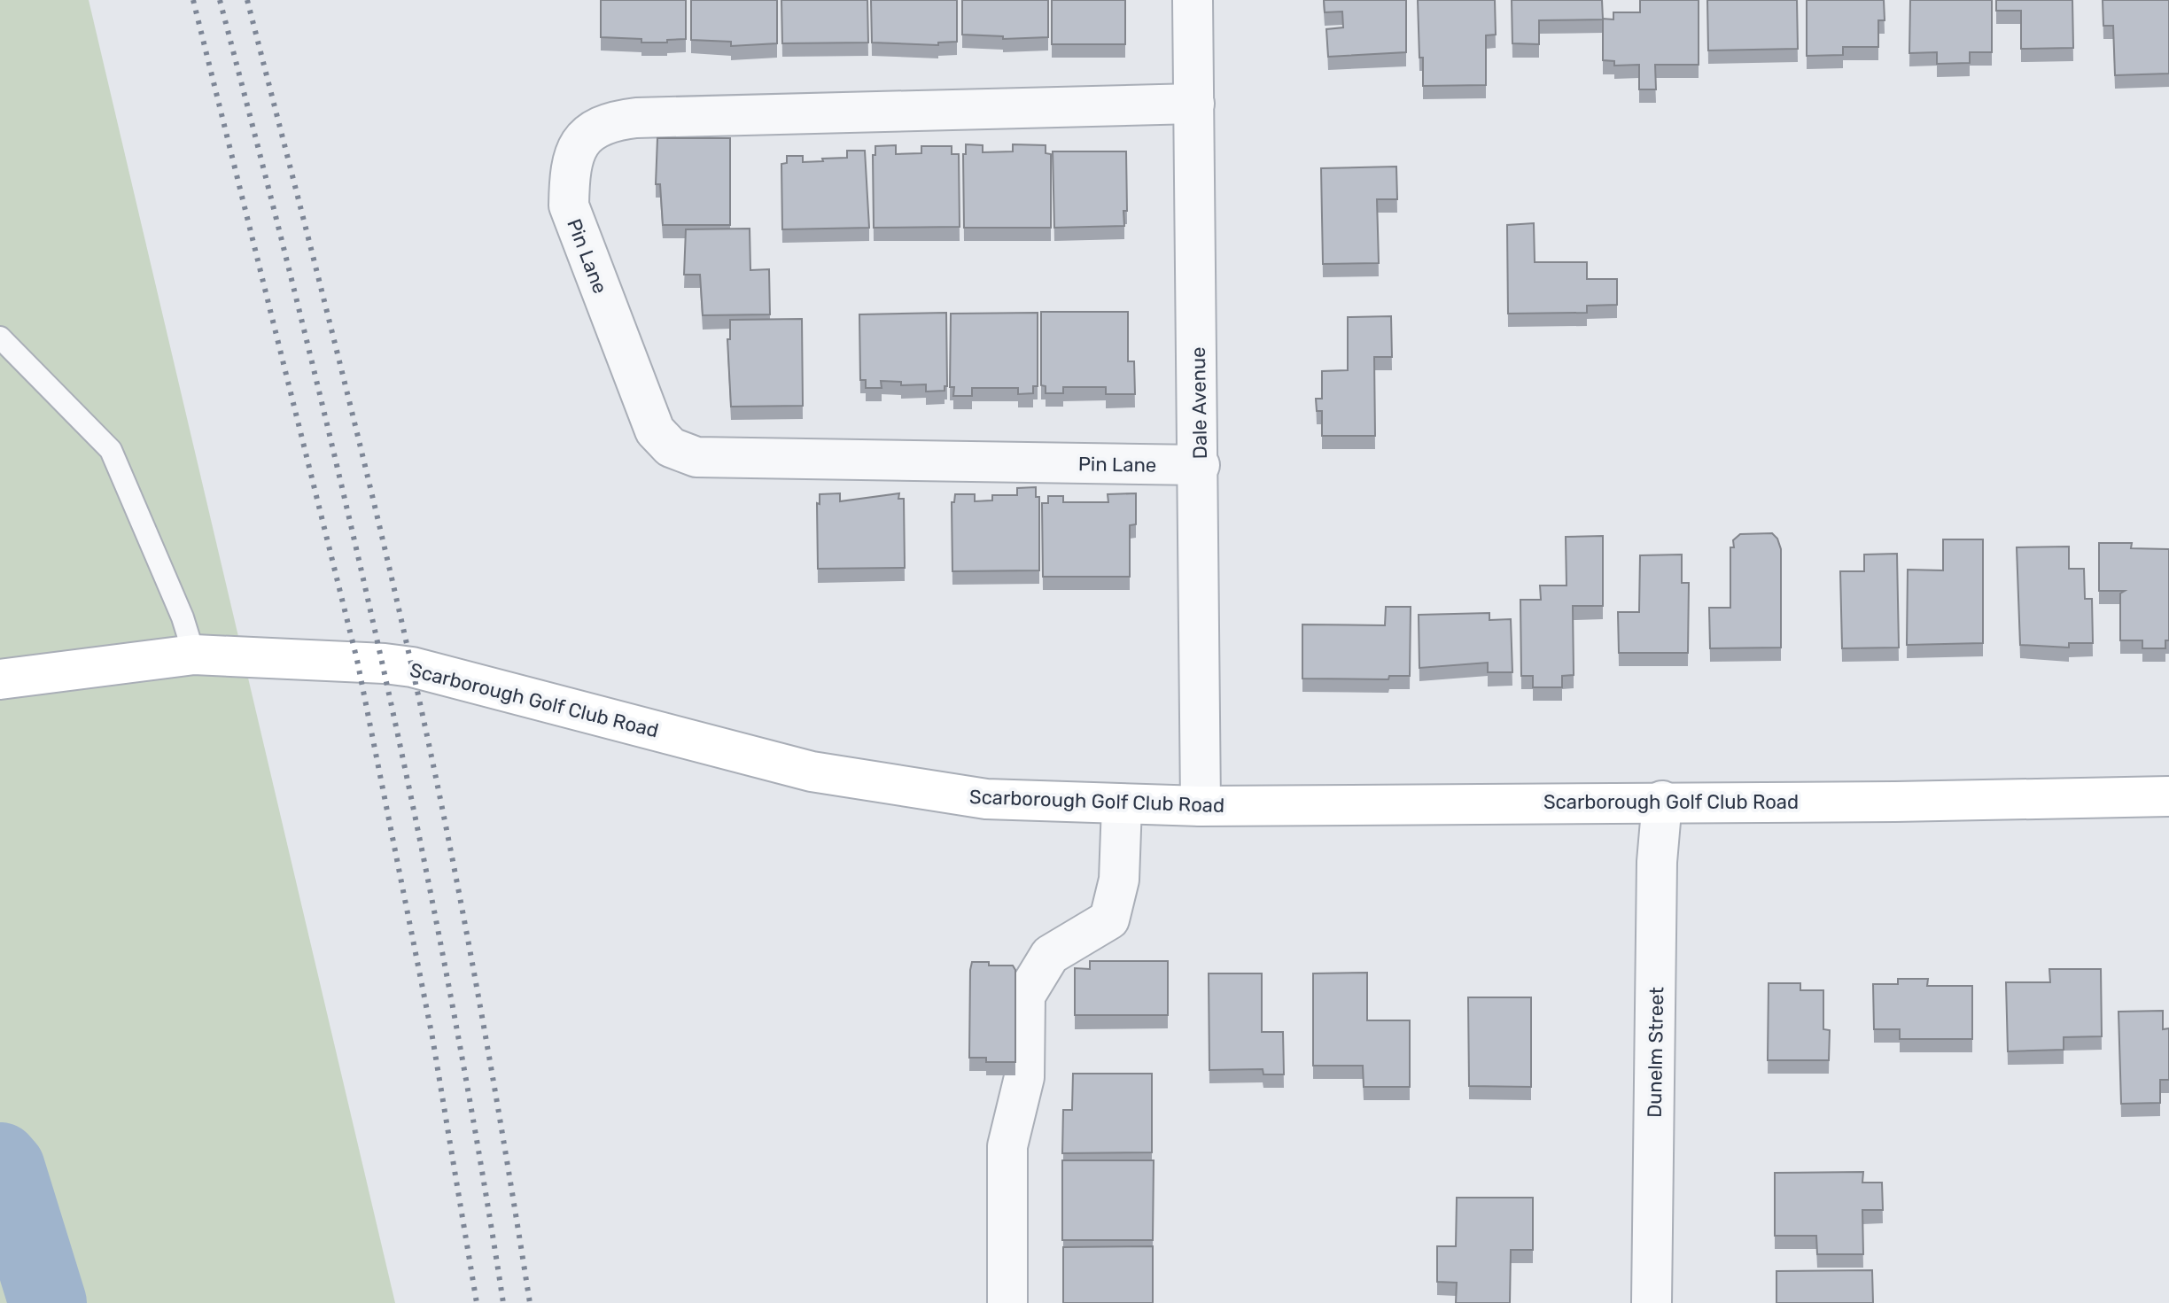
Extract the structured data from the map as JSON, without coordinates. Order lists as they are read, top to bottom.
{
  "streets": {
    "street": [
      "Pin Lane",
      "Dale Avenue",
      "Scarborough Golf Club Road",
      "Dunelm Street"
    ]
  },
  "crossings": [
    ["Pin Lane", "Dale Avenue"],
    ["Dale Avenue", "Scarborough Golf Club Road"],
    ["Scarborough Golf Club Road", "Dunelm Street"]
  ]
}
